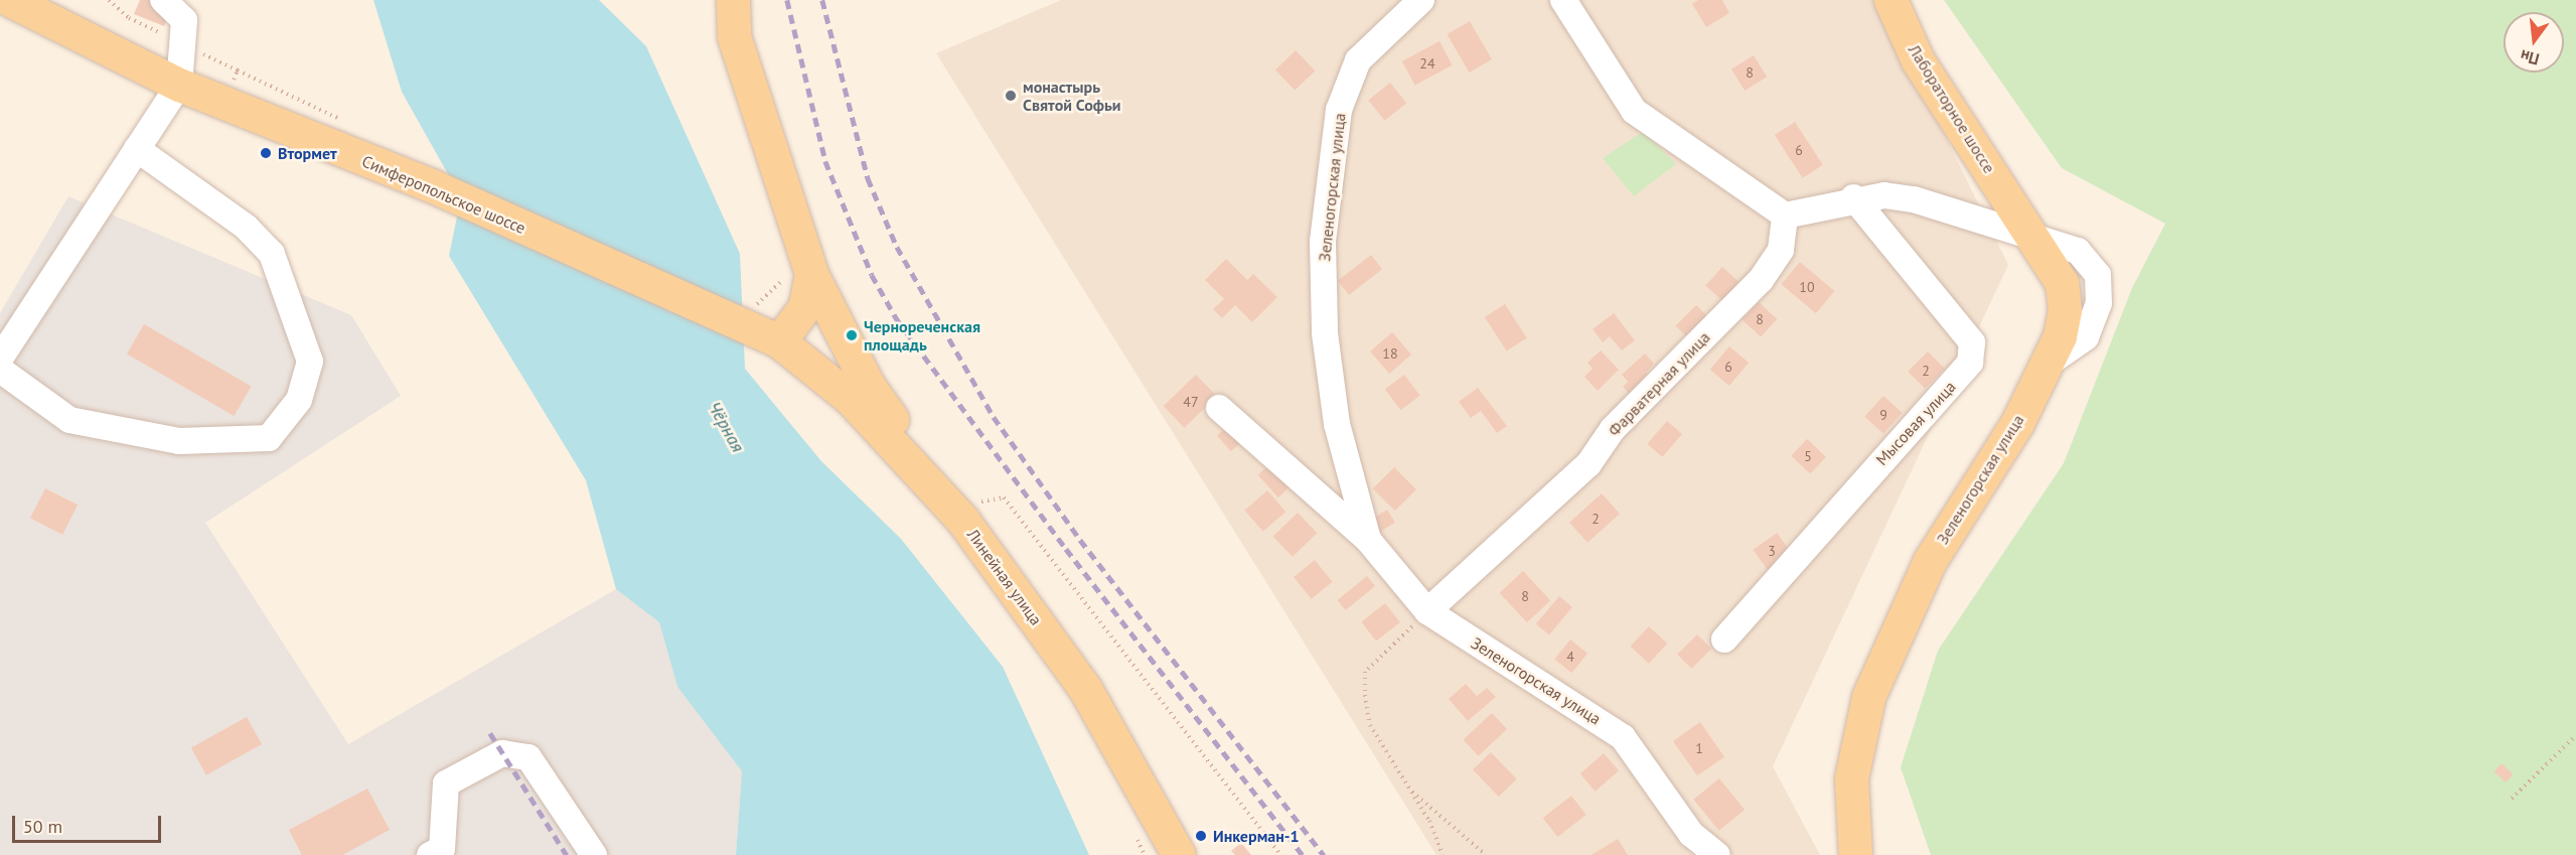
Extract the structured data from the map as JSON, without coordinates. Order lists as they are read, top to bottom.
{
  "streets": {
    "main road": [
      "Лабораторное шоссе",
      "Зеленогорская улица",
      "Симферопольское шоссе",
      "Линейная улица"
    ],
    "street": ["Фарватерная улица", "Мысовая улица"]
  },
  "crossings": [
    ["Лабораторное шоссе", "Зеленогорская улица"],
    ["Зеленогорская улица", "Фарватерная улица"],
    ["Симферопольское шоссе", "Линейная улица"]
  ],
  "water": ["Чёрная"],
  "places": [
    "монастырь Святой Софьи",
    "Втормет",
    "Чернореченская площадь",
    "Инкерман-1"
  ],
  "house_numbers": [
    "24",
    "8",
    "6",
    "10",
    "8",
    "18",
    "6",
    "2",
    "47",
    "9",
    "5",
    "2",
    "3",
    "8",
    "4",
    "1"
  ],
  "scale_bar": "50 m",
  "north": "bottom"
}
